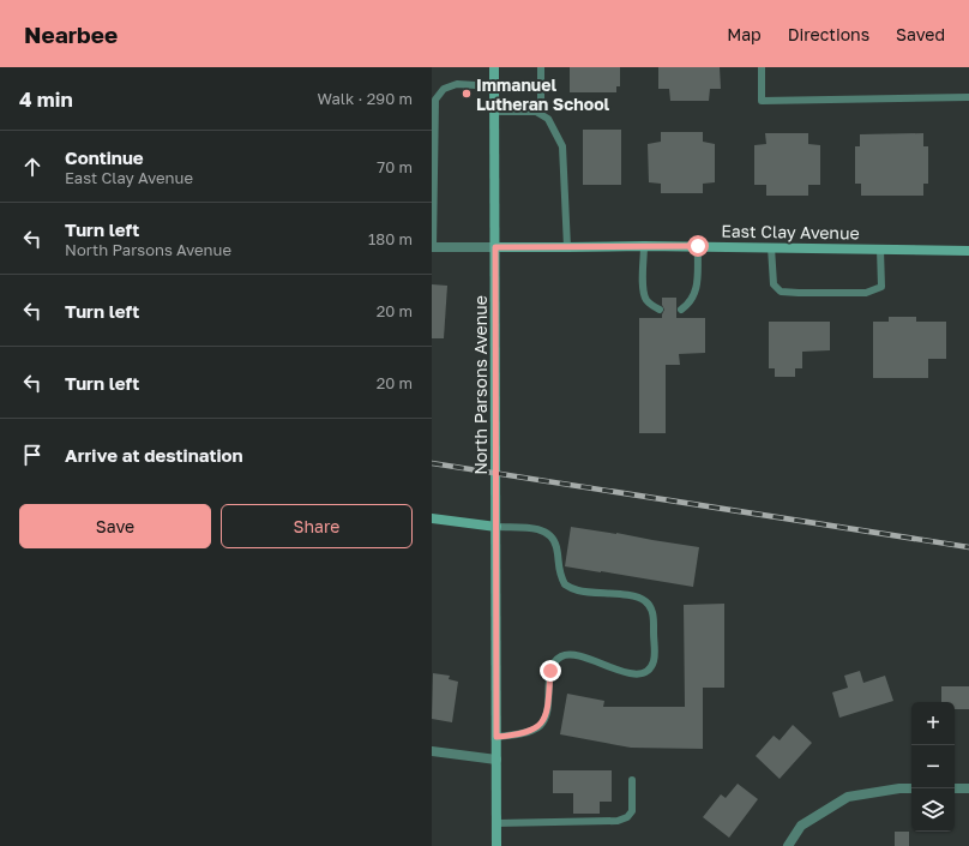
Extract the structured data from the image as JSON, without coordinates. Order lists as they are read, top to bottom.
{
  "streets": {
    "main road": ["East Clay Avenue", "North Parsons Avenue"]
  },
  "crossings": [
    ["East Clay Avenue", "North Parsons Avenue"]
  ],
  "places": ["Immanuel Lutheran School"],
  "page": {
    "header": "Nearbee",
    "nav": ["Map", "Directions", "Saved"],
    "heading": ["4 min", "Walk · 290 m"],
    "list": [
      ["Continue", "East Clay Avenue", "70 m"],
      ["Turn left", "North Parsons Avenue", "180 m"],
      ["Turn left", "20 m"],
      ["Turn left", "20 m"],
      "Arrive at destination"
    ],
    "buttons": ["Save", "Share"],
    "map_buttons": ["+", "−"]
  }
}
